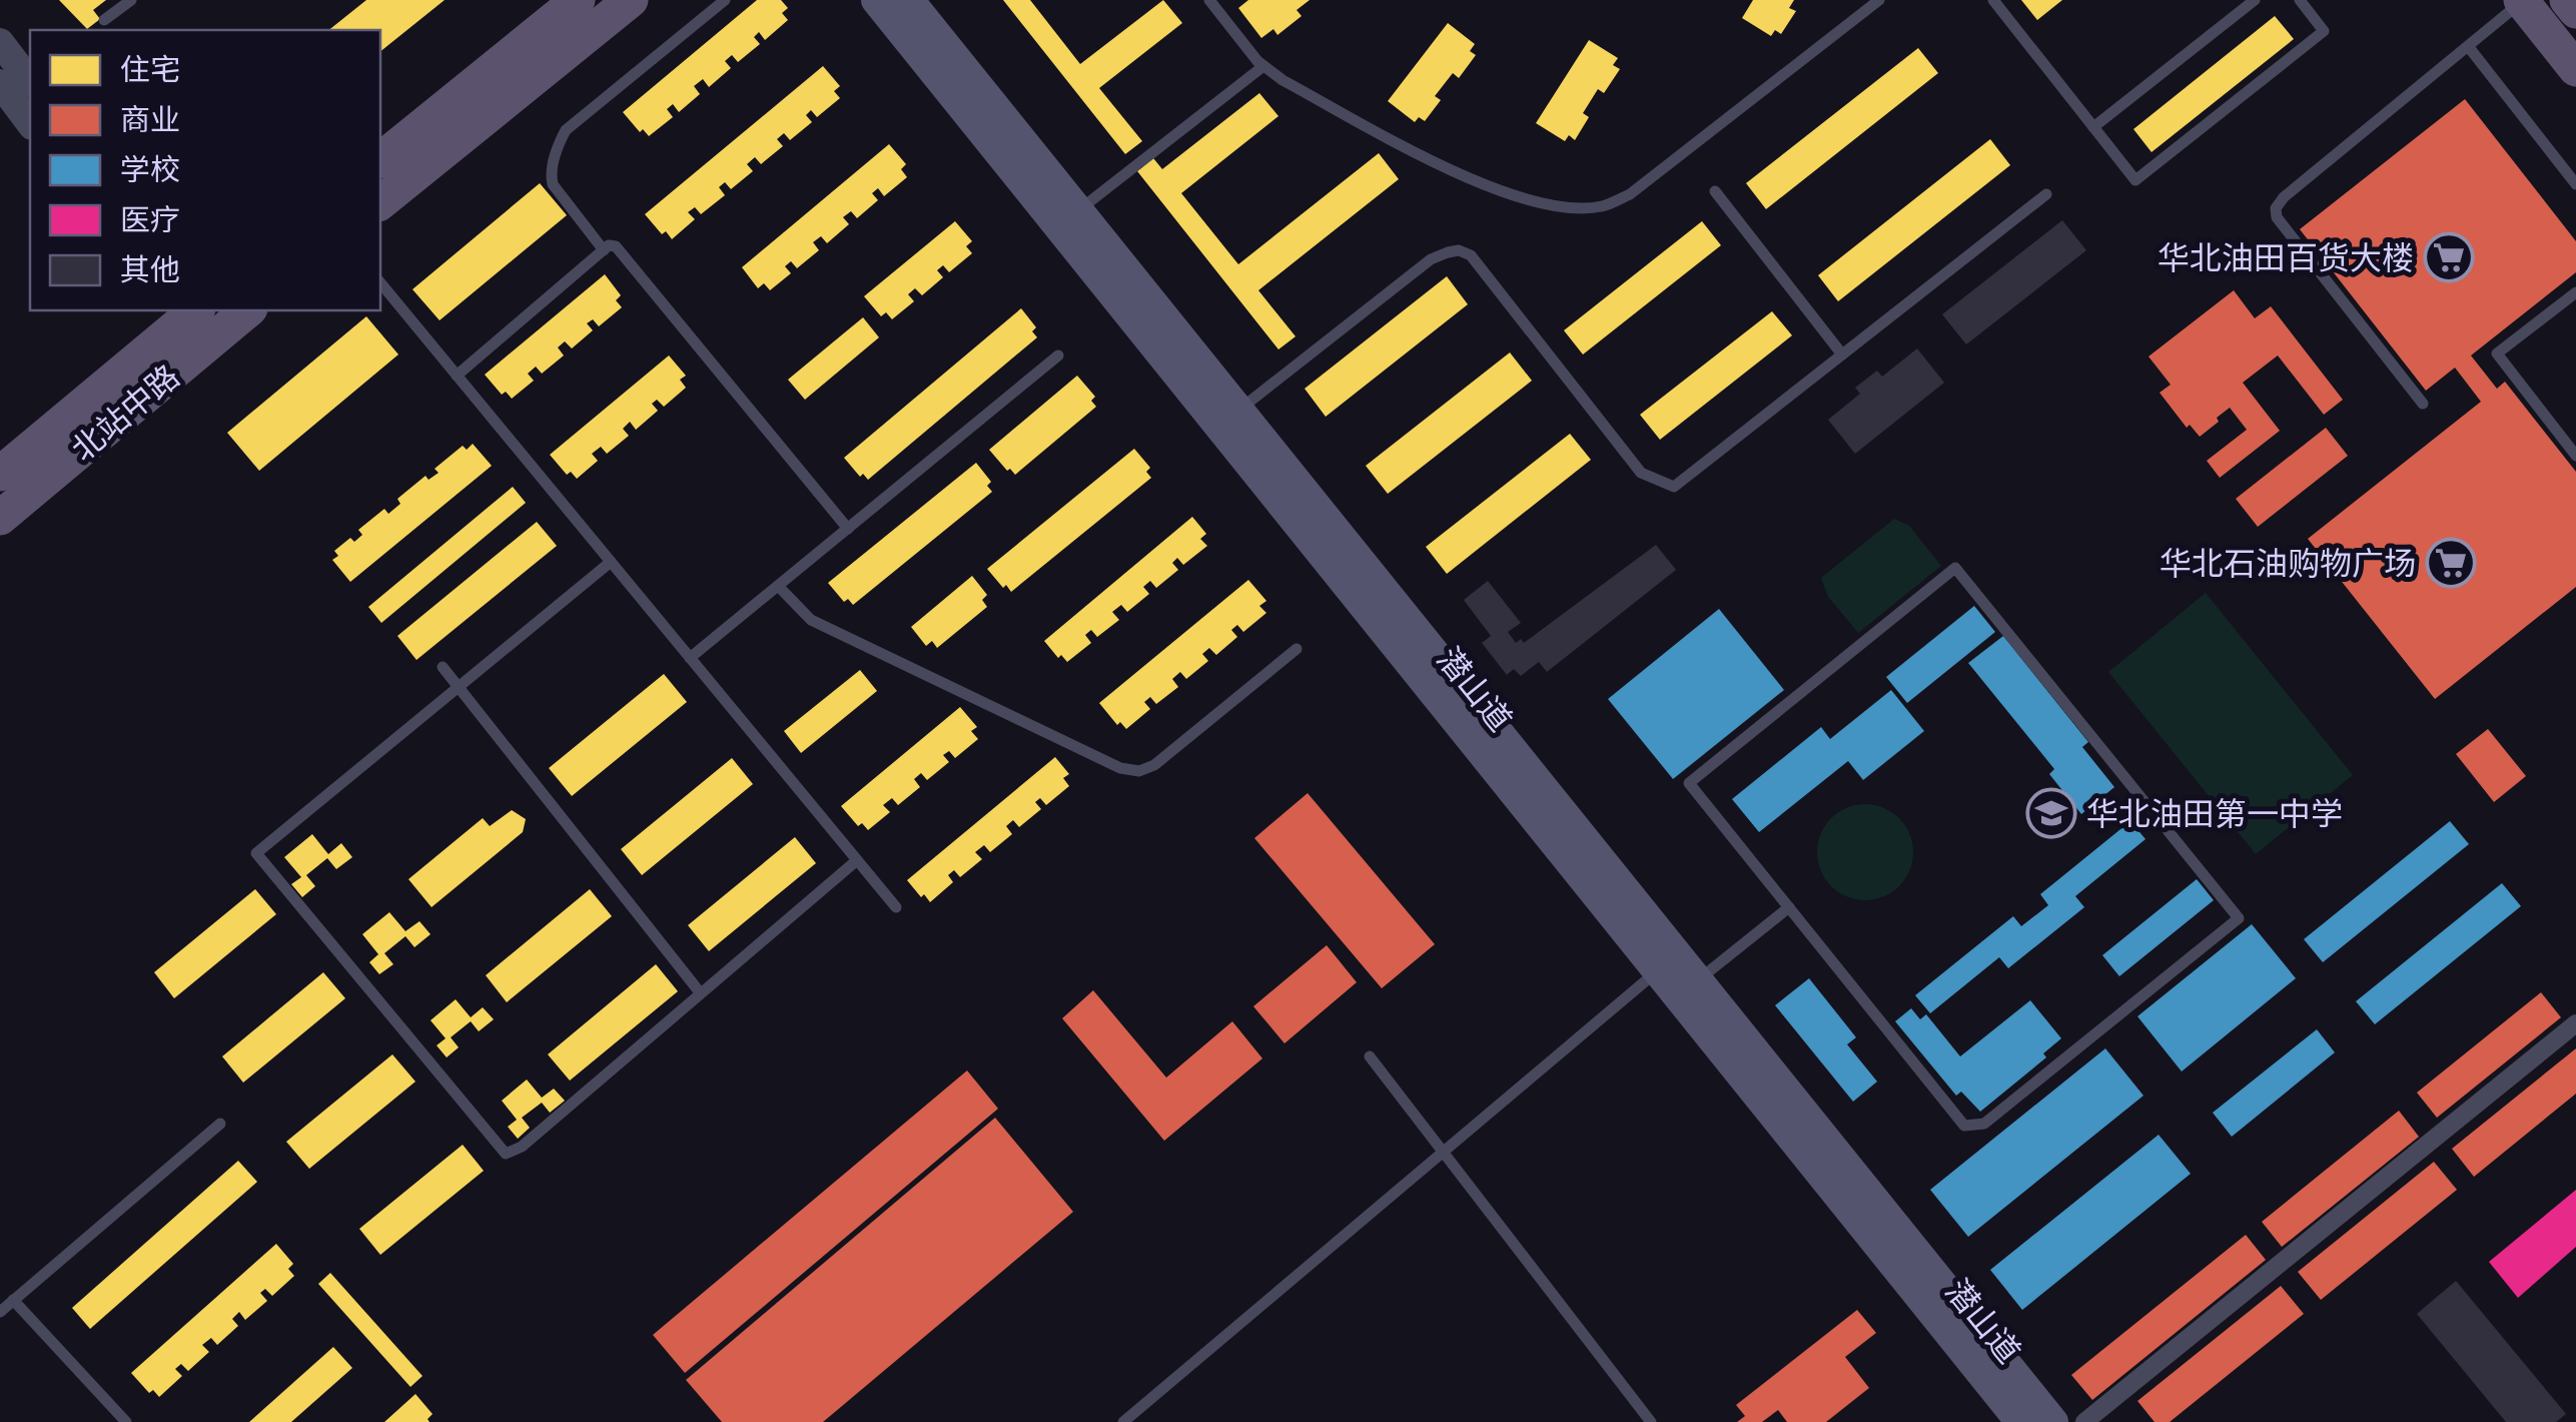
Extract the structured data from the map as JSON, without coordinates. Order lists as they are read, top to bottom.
{
  "streets": {
    "main road": ["北站中路", "潜山道"]
  },
  "places": {
    "supermarket": ["华北油田百货大楼", "华北石油购物广场"],
    "school or university": ["华北油田第一中学"]
  },
  "legend": [
    "住宅",
    "商业",
    "学校",
    "医疗",
    "其他"
  ]
}
